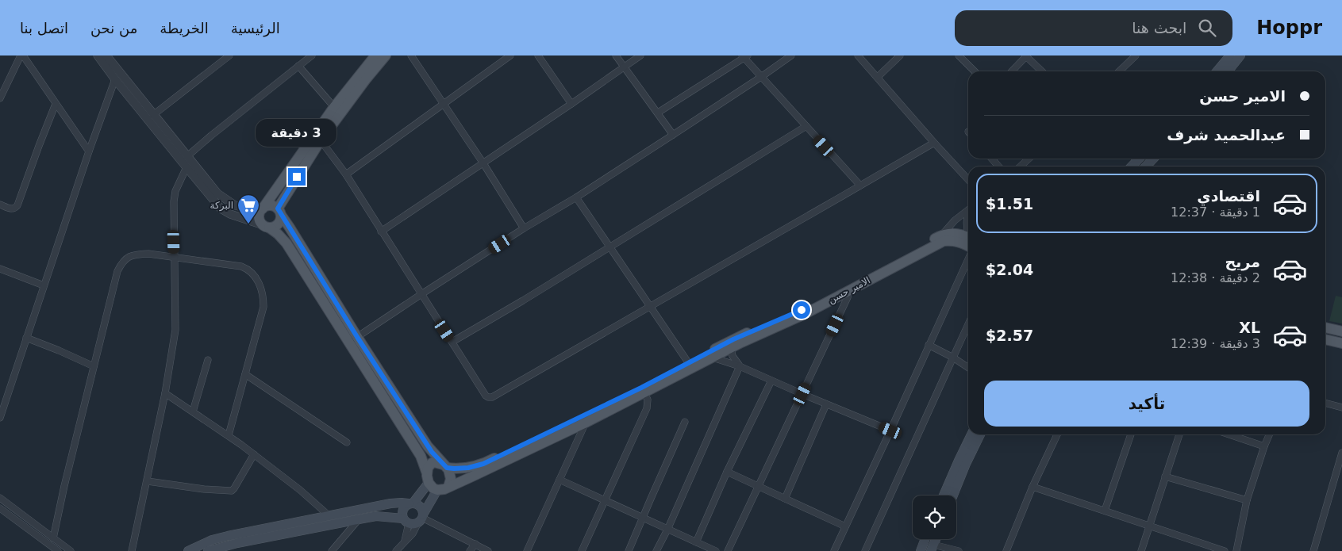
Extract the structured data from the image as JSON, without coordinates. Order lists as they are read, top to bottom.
{
  "streets": {
    "main road": ["الامير حسن"]
  },
  "places": {
    "supermarket": ["البركة"]
  },
  "page": {
    "header": "Hoppr",
    "search": "ابحث هنا",
    "nav": [
      "الرئيسية",
      "الخريطة",
      "من نحن",
      "اتصل بنا"
    ],
    "banner": ["الامير حسن", "عبدالحميد شرف"],
    "bubble": "3 دقيقة",
    "list": [
      {
        "name": "اقتصادي",
        "note": "1 دقيقة · 12:37",
        "value": "$1.51"
      },
      {
        "name": "مريح",
        "note": "2 دقيقة · 12:38",
        "value": "$2.04"
      },
      {
        "name": "XL",
        "note": "3 دقيقة · 12:39",
        "value": "$2.57"
      }
    ],
    "buttons": "تأكيد"
  }
}
